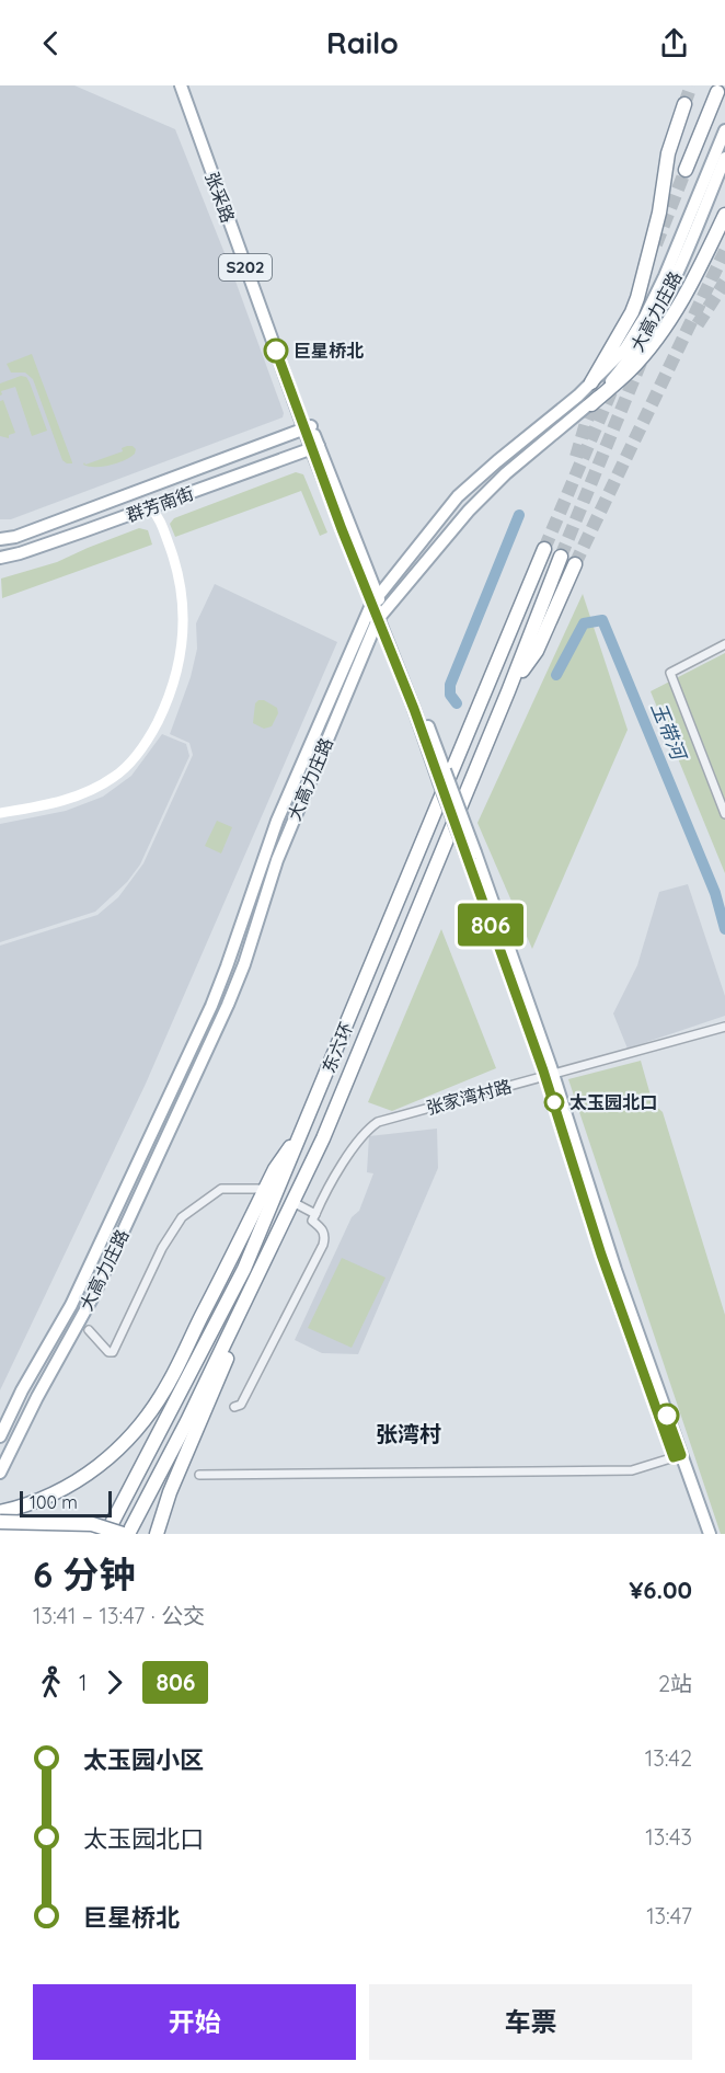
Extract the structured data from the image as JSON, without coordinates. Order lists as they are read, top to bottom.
{
  "streets": {
    "highway": ["东六环"],
    "main road": [
      "张采路",
      "S202",
      "大高力庄路",
      "群芳南街"
    ],
    "street": ["张家湾村路"]
  },
  "crossings": [
    ["张采路", "大高力庄路"],
    ["张采路", "群芳南街"],
    ["张采路", "张家湾村路"]
  ],
  "districts": ["张湾村"],
  "water": ["玉带河"],
  "places": ["巨星桥北", "太玉园北口"],
  "lines": ["bus line 806"],
  "scale_bar": "100 m",
  "page": {
    "header": "Railo",
    "on_map": "806",
    "scale": "100 m",
    "heading": ["6 分钟", "13:41 – 13:47 · 公交", "¥6.00"],
    "legs": ["1", "806", "2站"],
    "list": [
      {
        "name": "太玉园小区",
        "value": "13:42"
      },
      {
        "name": "太玉园北口",
        "value": "13:43"
      },
      {
        "name": "巨星桥北",
        "value": "13:47"
      }
    ],
    "buttons": ["开始", "车票"]
  }
}
